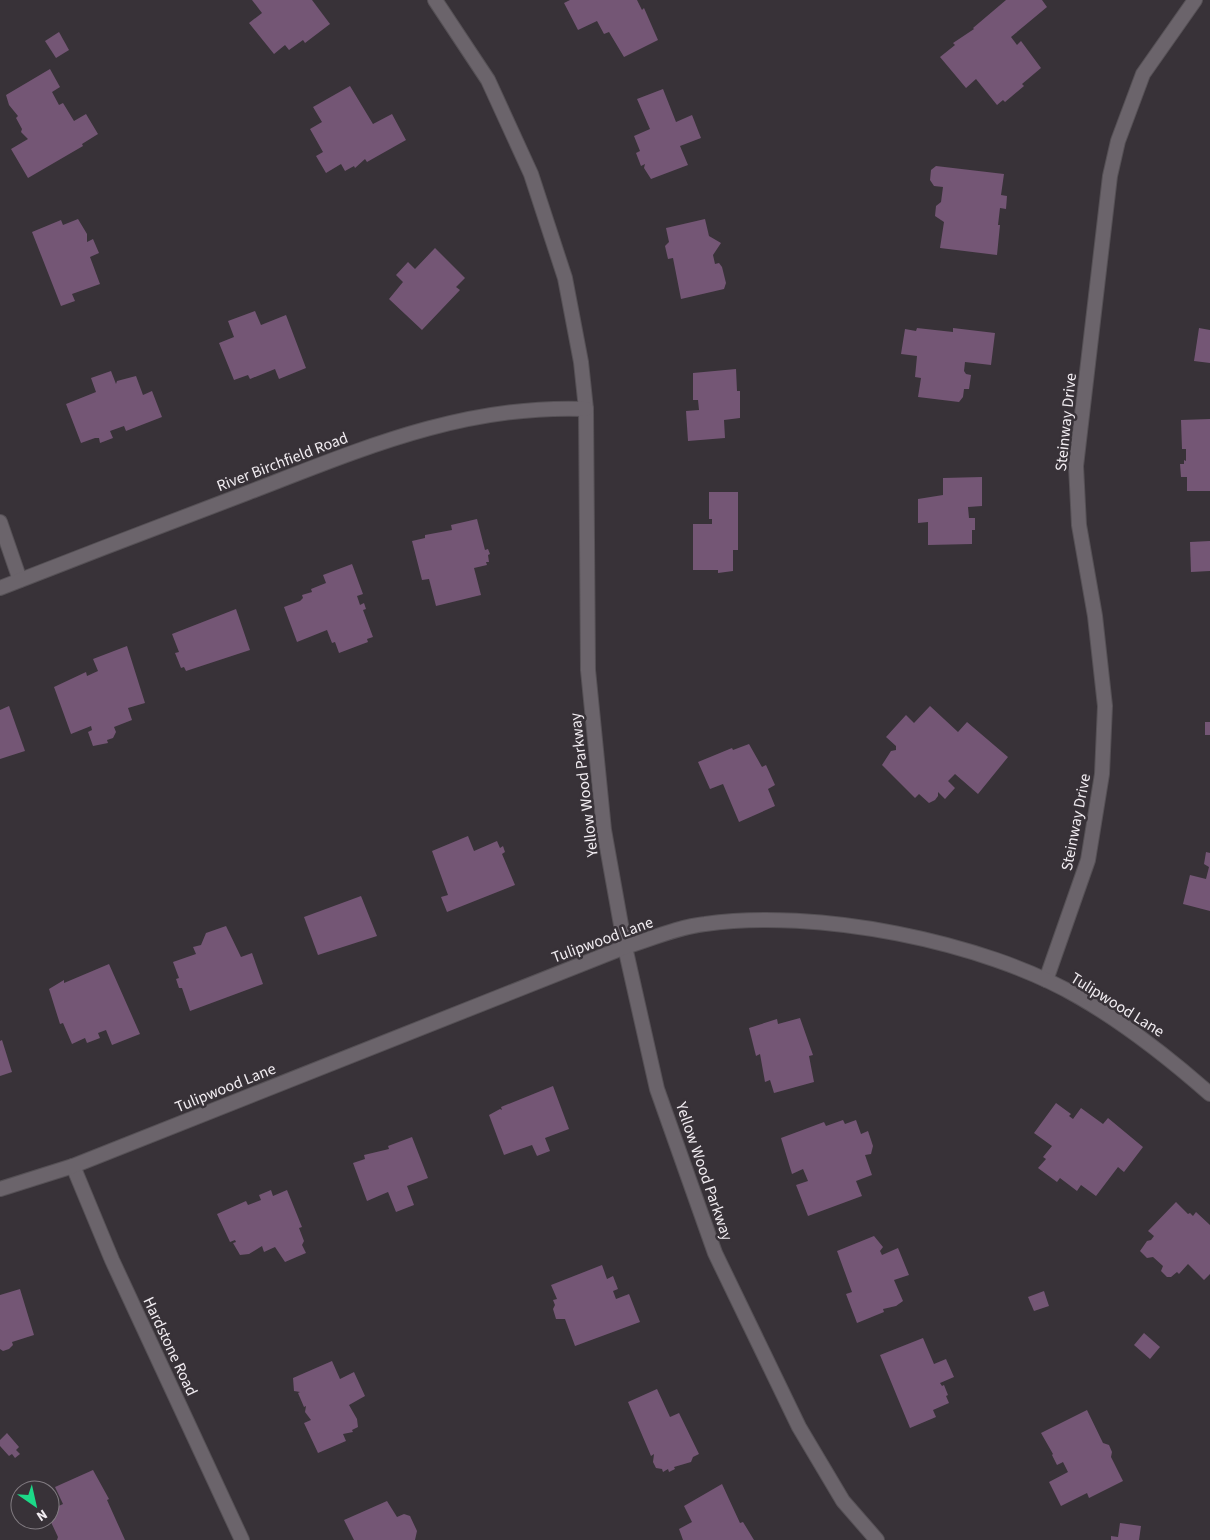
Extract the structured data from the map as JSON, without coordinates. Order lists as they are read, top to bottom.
{
  "streets": {
    "street": [
      "Steinway Drive",
      "River Birchfield Road",
      "Yellow Wood Parkway",
      "Tulipwood Lane",
      "Hardstone Road"
    ]
  },
  "crossings": [
    ["Steinway Drive", "Tulipwood Lane"],
    ["River Birchfield Road", "Yellow Wood Parkway"],
    ["Yellow Wood Parkway", "Tulipwood Lane"],
    ["Tulipwood Lane", "Hardstone Road"]
  ],
  "north": "bottom right"
}
